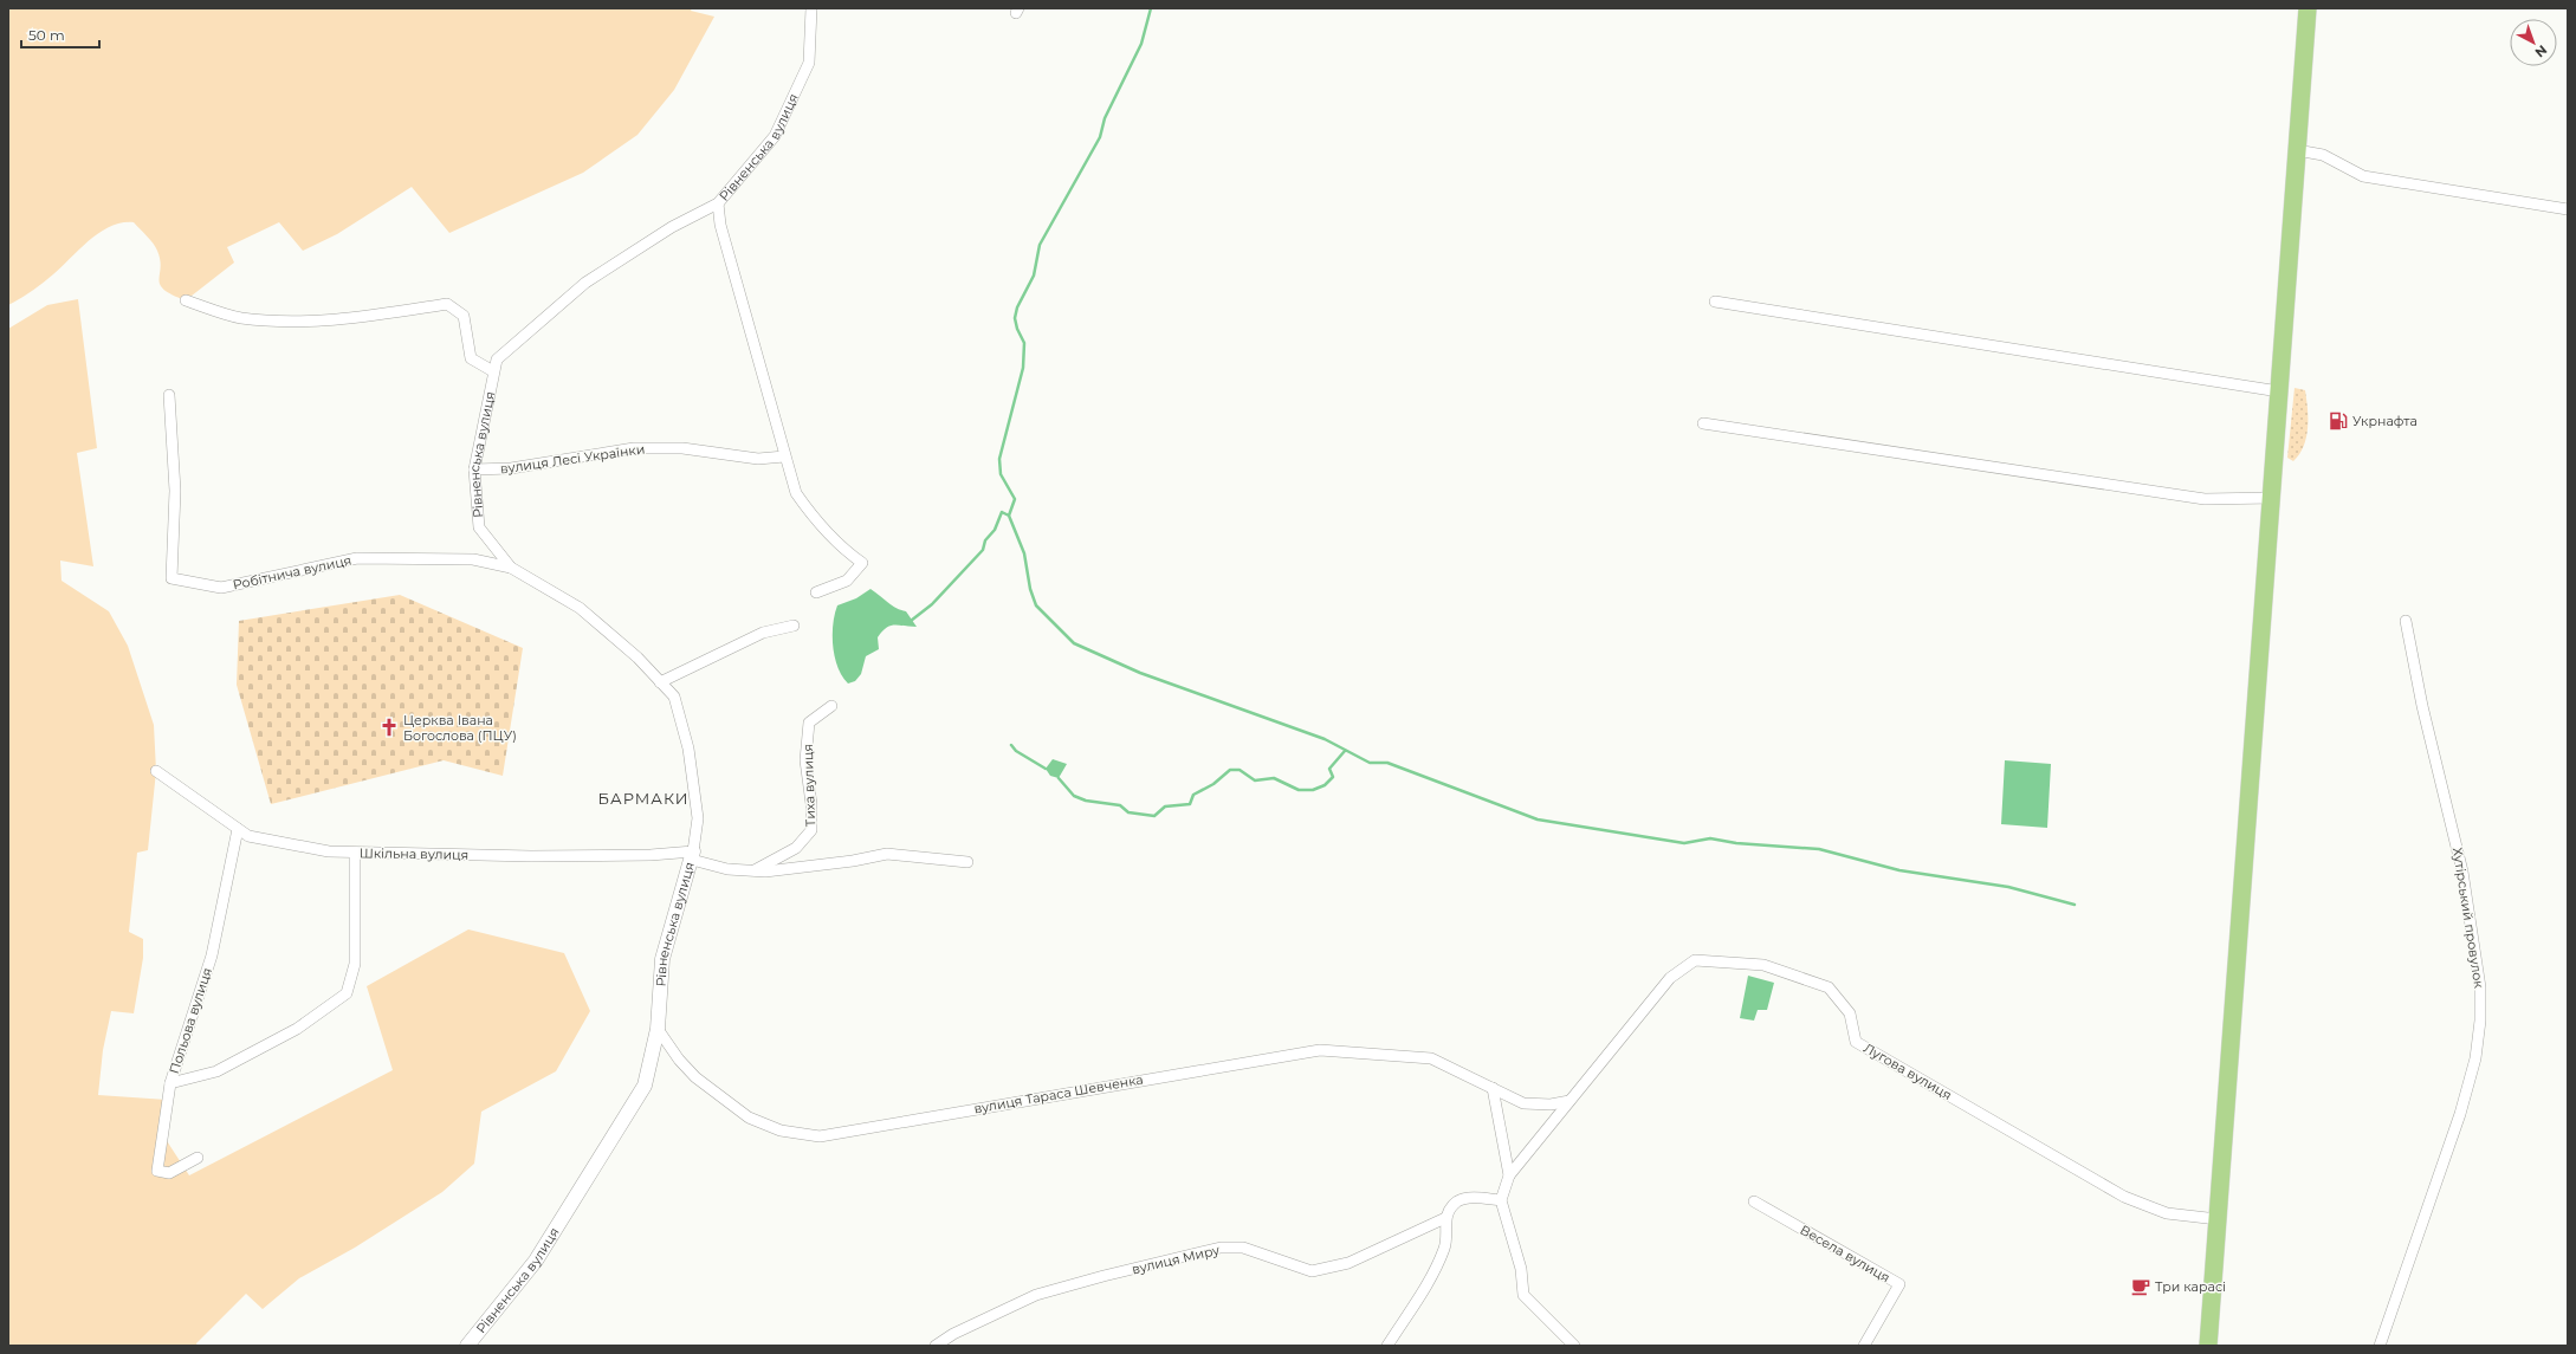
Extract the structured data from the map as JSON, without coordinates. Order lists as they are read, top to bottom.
{
  "streets": {
    "street": [
      "Рівненська вулиця",
      "вулиця Лесі Українки",
      "Робітнича вулиця",
      "Тиха вулиця",
      "Шкільна вулиця",
      "Хутірський провулок",
      "Польова вулиця",
      "Лугова вулиця",
      "вулиця Тараса Шевченка",
      "Весела вулиця",
      "вулиця Миру"
    ]
  },
  "crossings": [
    ["Рівненська вулиця", "вулиця Лесі Українки"],
    ["Рівненська вулиця", "Робітнича вулиця"],
    ["Рівненська вулиця", "Шкільна вулиця"],
    ["Рівненська вулиця", "вулиця Тараса Шевченка"],
    ["Шкільна вулиця", "Польова вулиця"],
    ["Лугова вулиця", "вулиця Тараса Шевченка"]
  ],
  "districts": ["БАРМАКИ"],
  "places": {
    "fuel station": ["Укрнафта"],
    "church": ["Церква Івана Богослова (ПЦУ)"],
    "cafe": ["Три карасі"]
  },
  "scale_bar": "50 m",
  "north": "bottom right"
}
